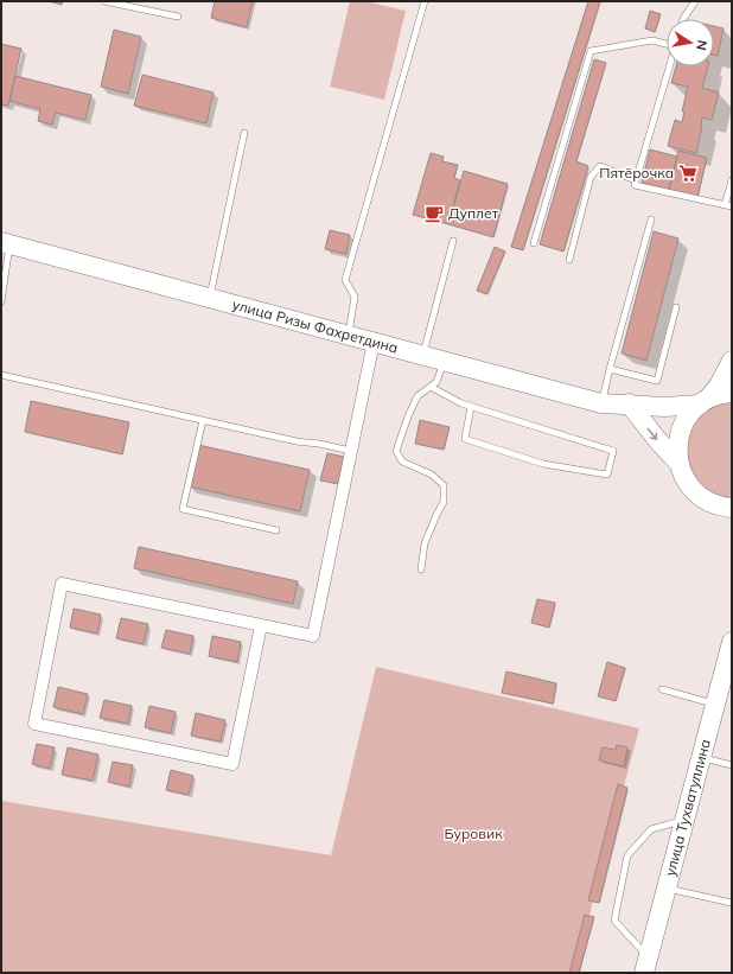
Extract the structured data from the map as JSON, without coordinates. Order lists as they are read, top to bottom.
{
  "streets": {
    "main road": ["улица Ризы Фахретдина", "улица Тухватуллина"]
  },
  "parks": ["Буровик"],
  "places": {
    "supermarket": ["Пятёрочка"],
    "cafe": ["Дуплет"]
  },
  "north": "right"
}
